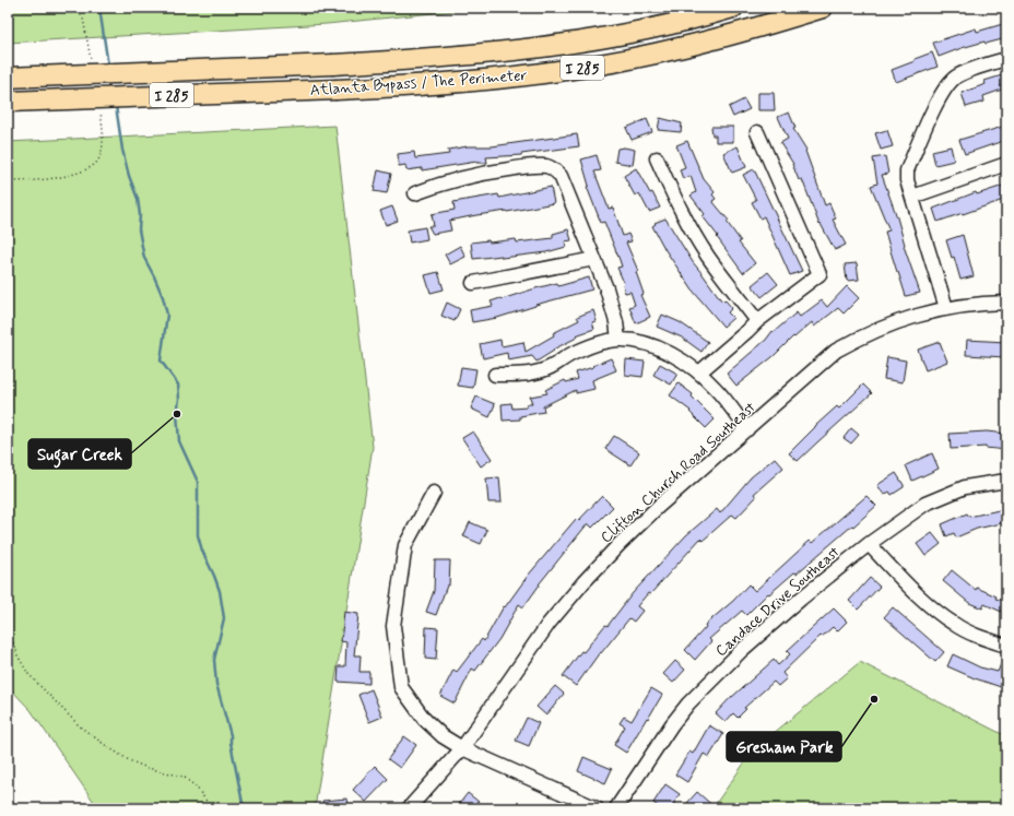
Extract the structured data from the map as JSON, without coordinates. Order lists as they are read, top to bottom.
{
  "streets": {
    "highway": ["I 285", "Atlanta Bypass / The Perimeter"],
    "street": ["Clifton Church Road Southeast", "Candace Drive Southeast"]
  },
  "places": ["Sugar Creek", "Gresham Park"]
}
